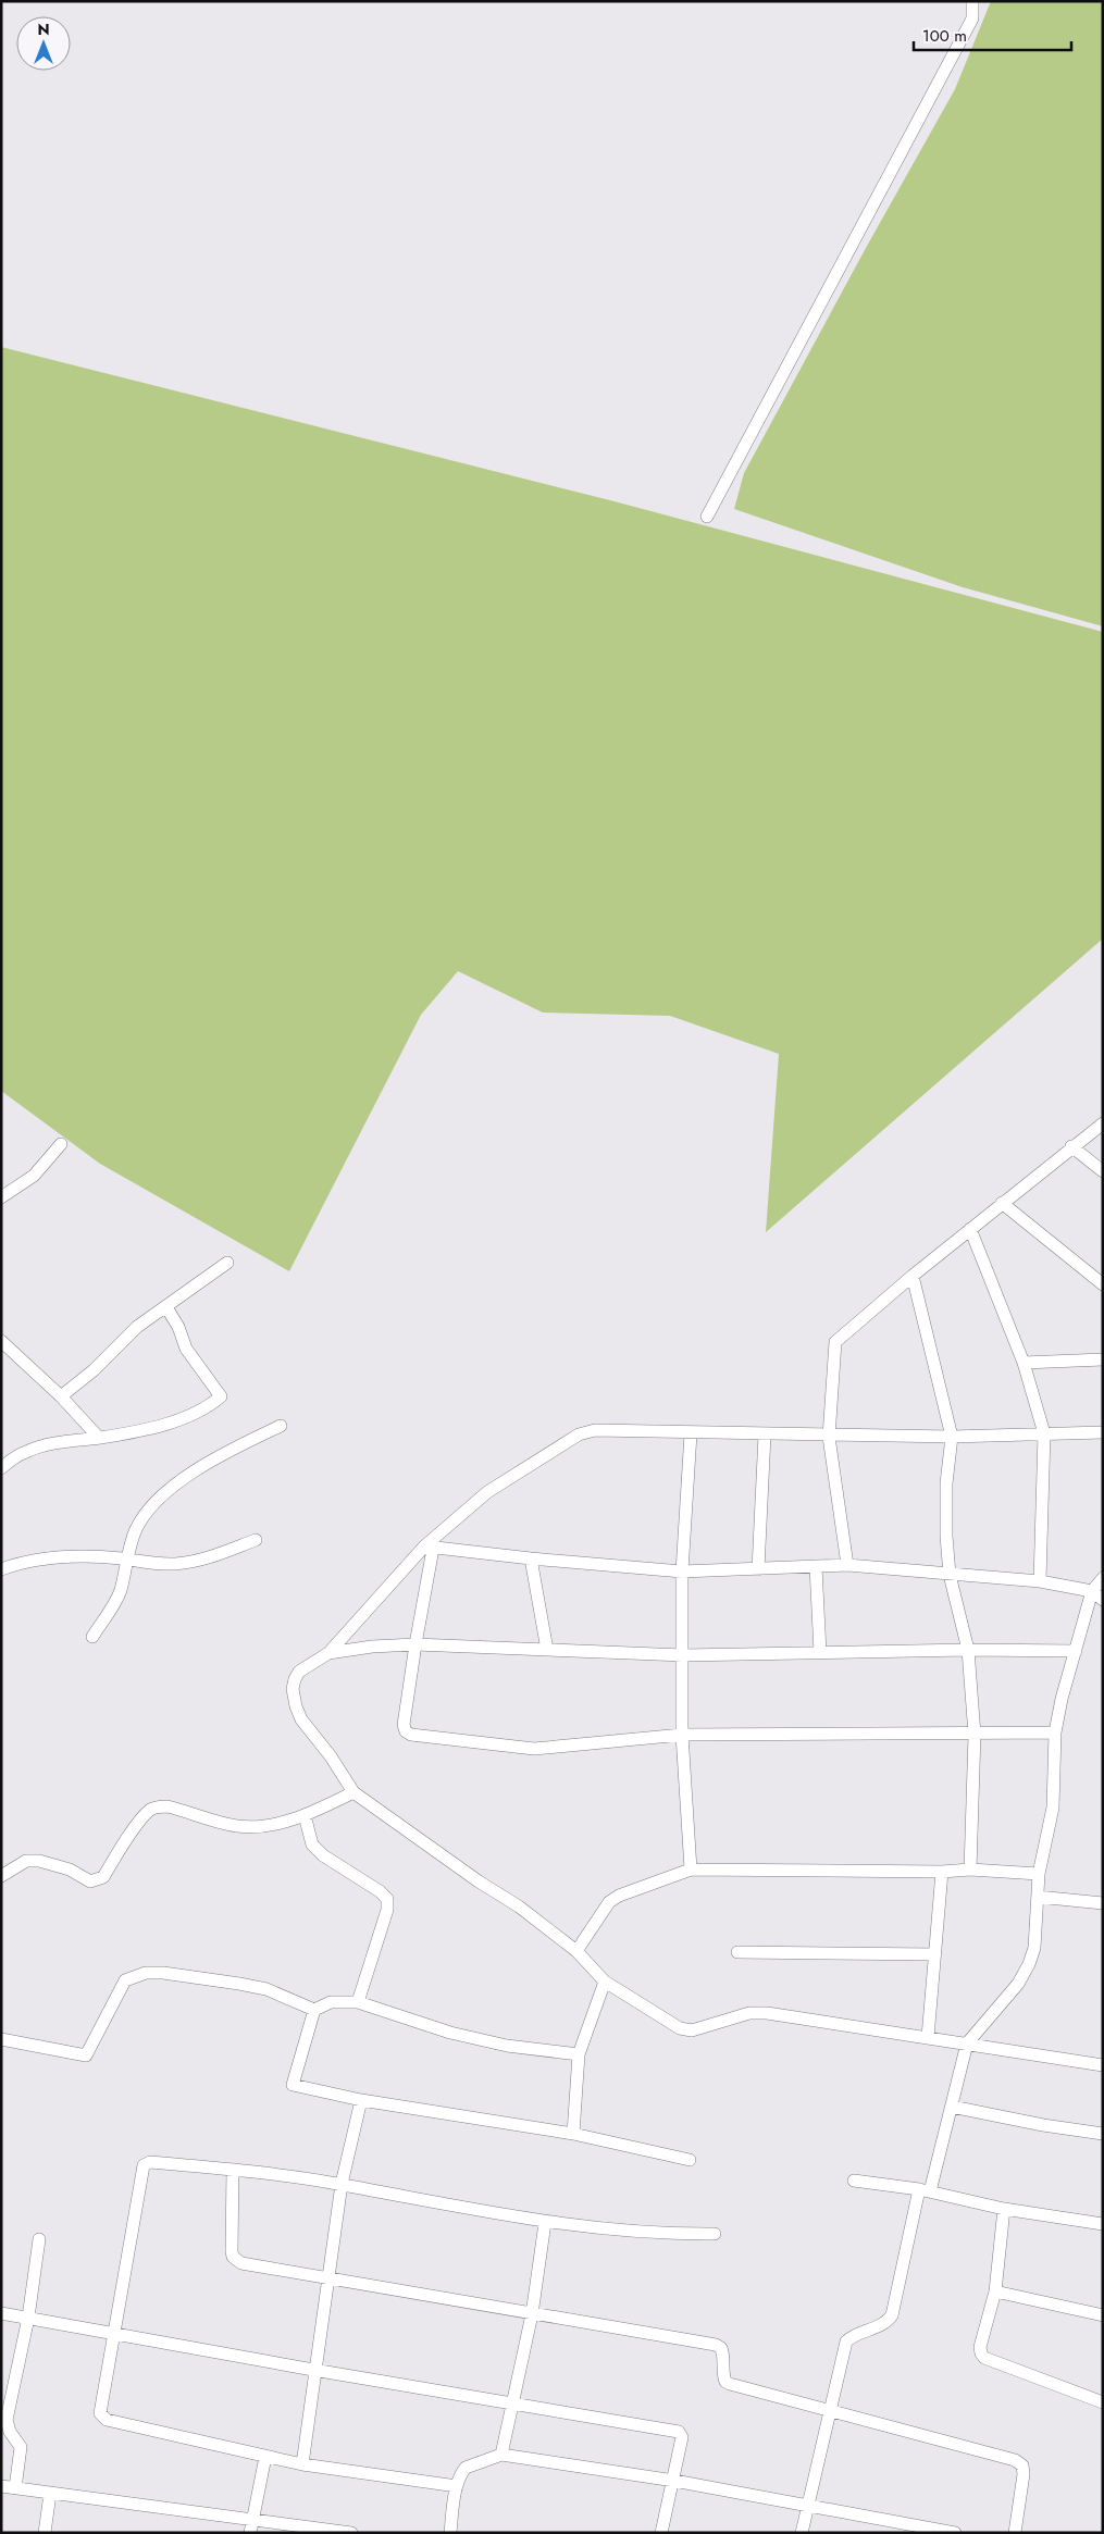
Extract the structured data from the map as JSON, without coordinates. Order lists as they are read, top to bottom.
{
  "scale_bar": "100 m",
  "north": "top"
}
